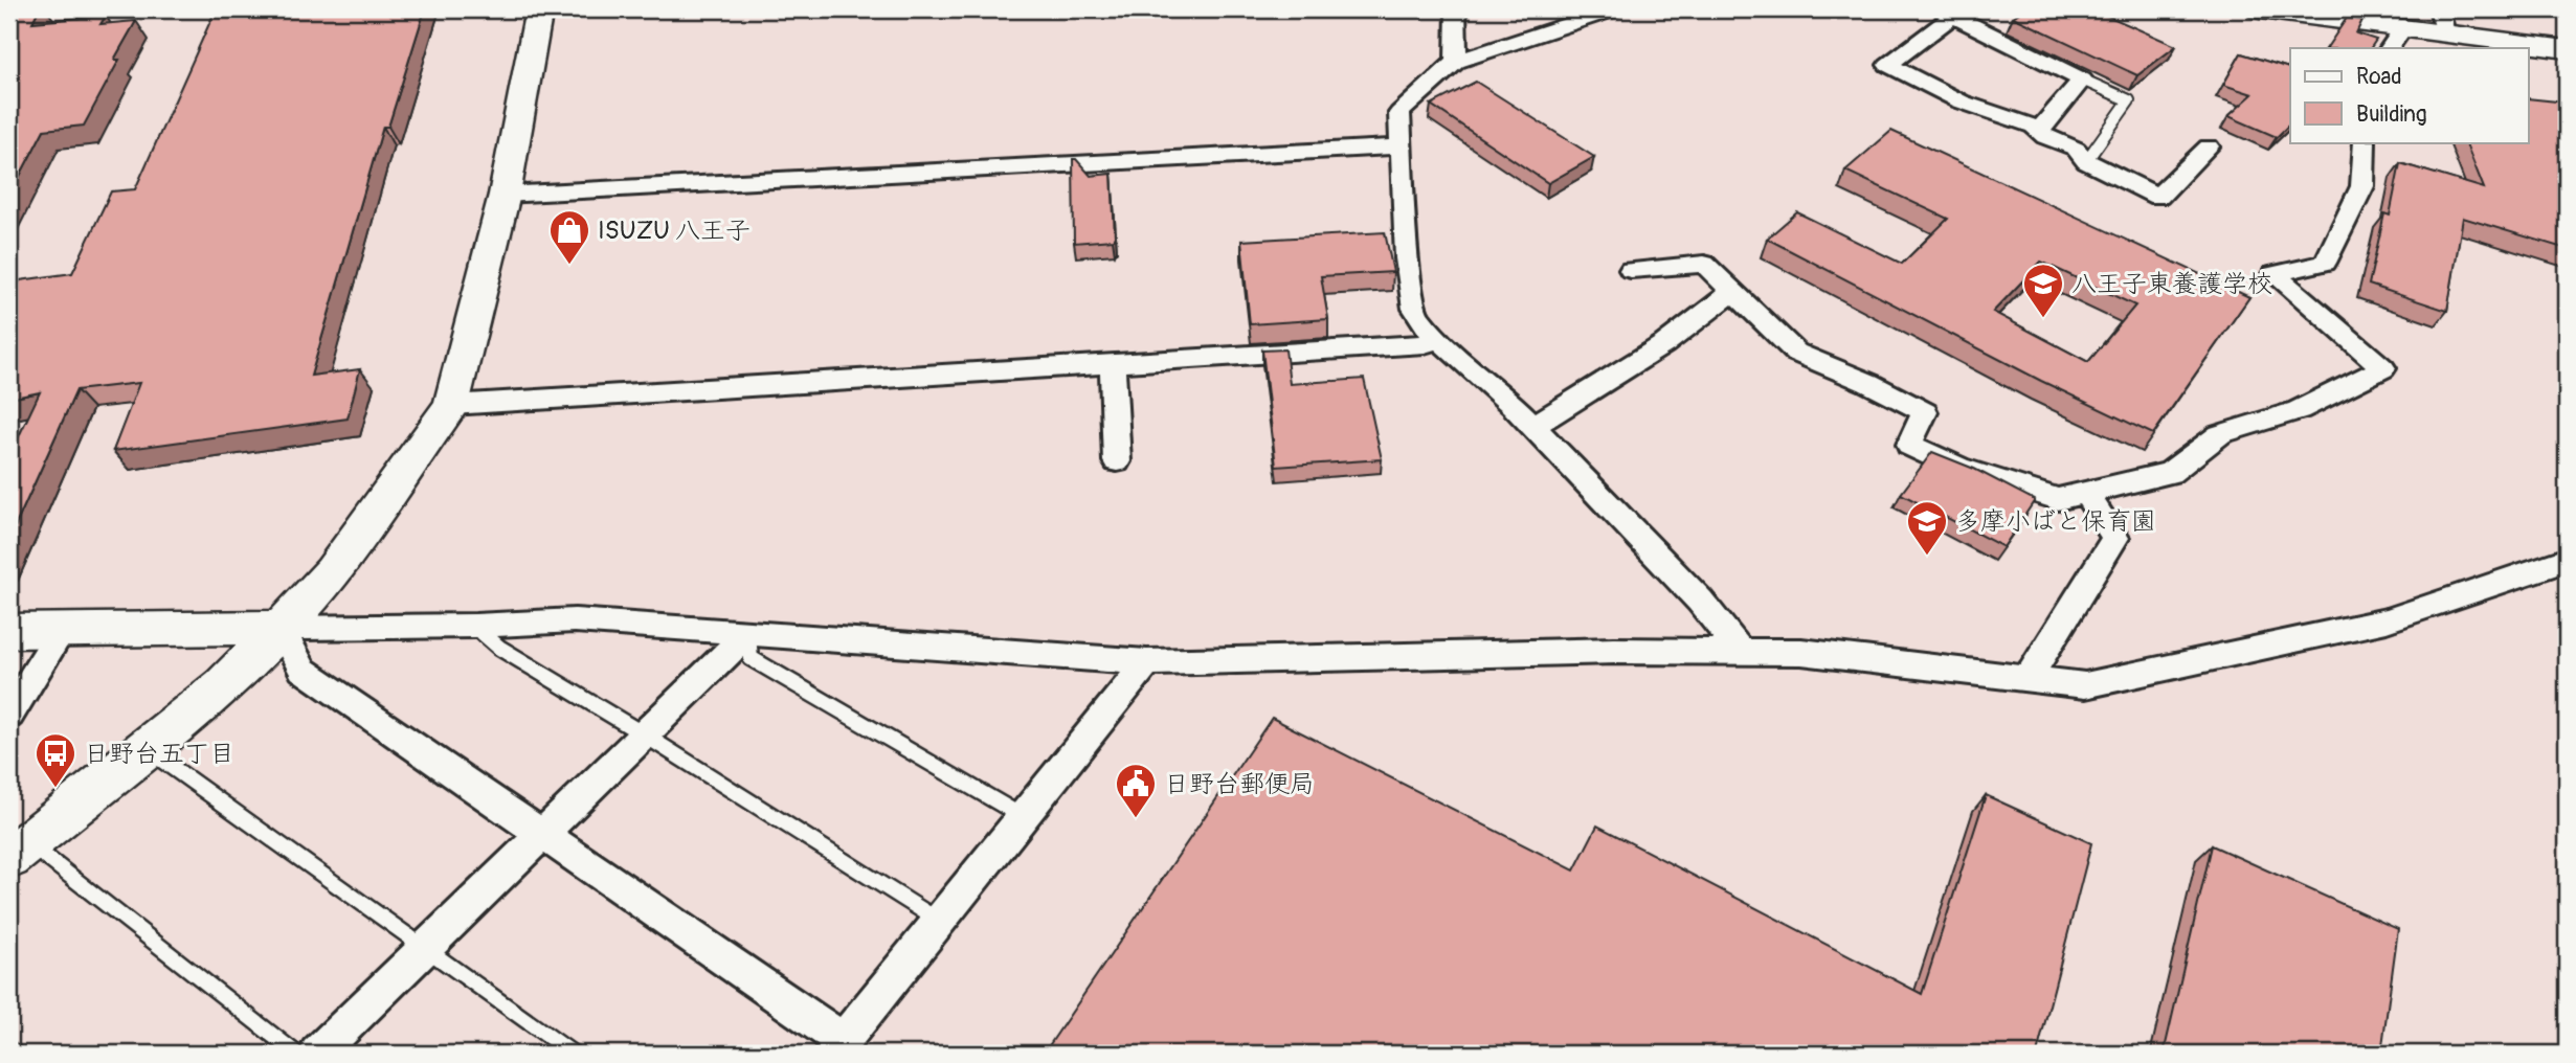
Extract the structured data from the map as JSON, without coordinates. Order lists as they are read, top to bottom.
{
  "places": {
    "shop": ["ISUZU 八王子"],
    "school or university": ["八王子東養護学校", "多摩小ばと保育園"],
    "bus stop": ["日野台五丁目"],
    "public building": ["日野台郵便局"]
  },
  "legend": ["Road", "Building"]
}
